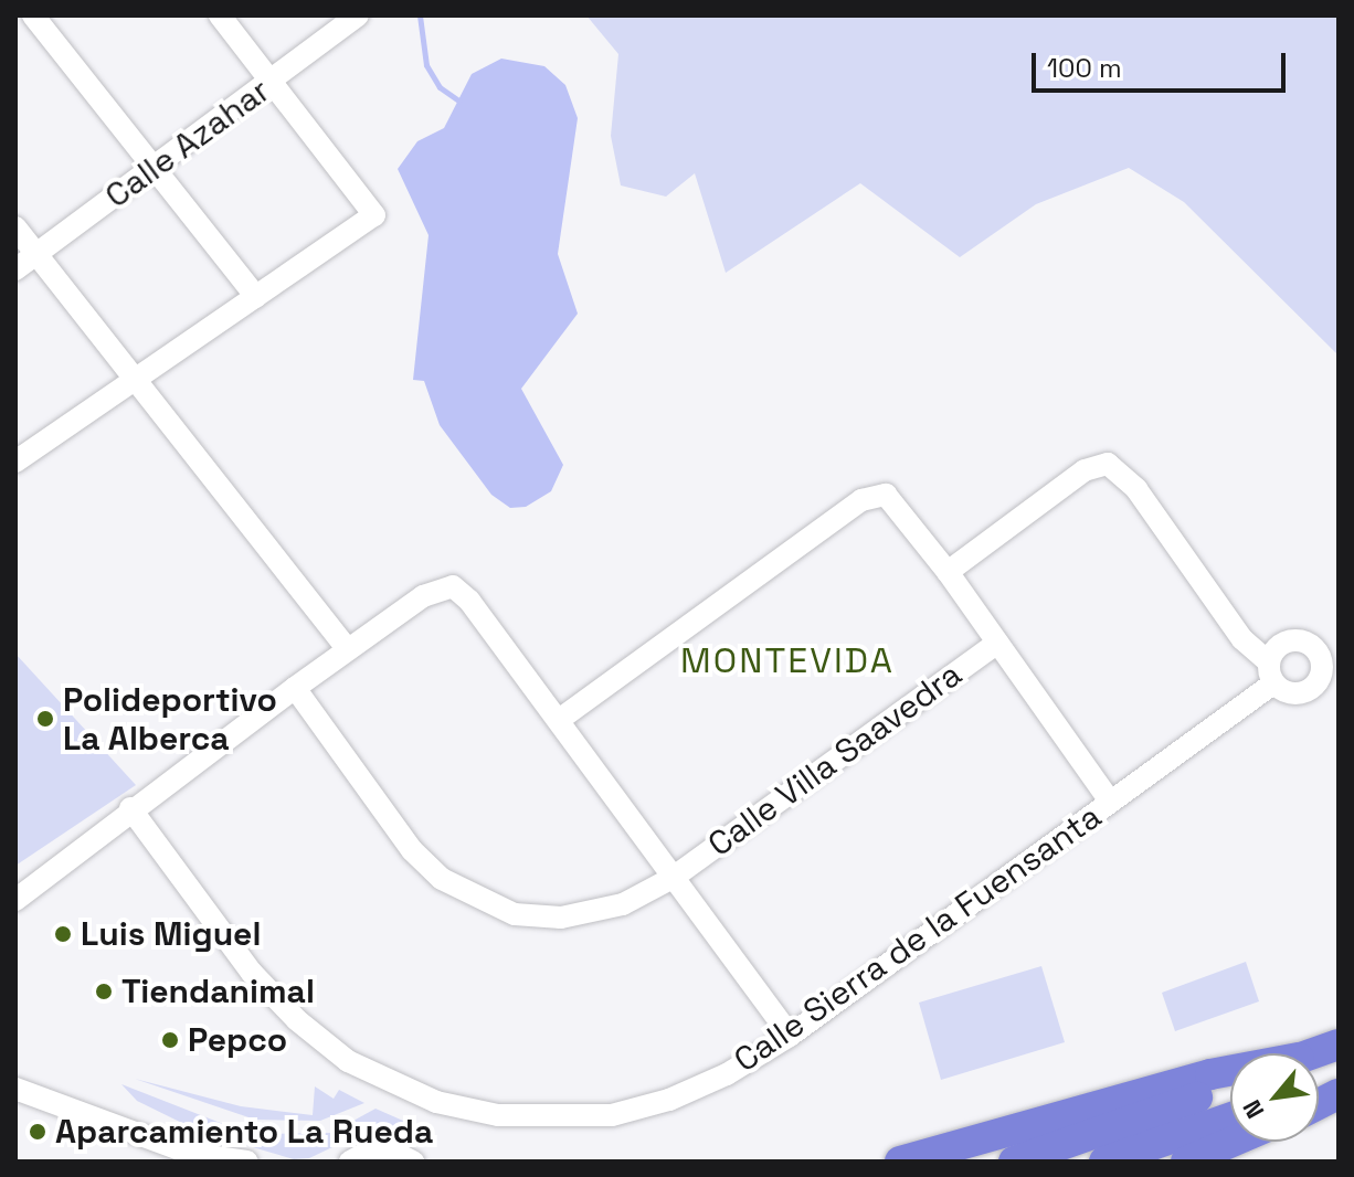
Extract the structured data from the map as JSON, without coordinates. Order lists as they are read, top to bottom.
{
  "streets": {
    "street": ["Calle Azahar", "Calle Villa Saavedra", "Calle Sierra de la Fuensanta"]
  },
  "districts": ["MONTEVIDA"],
  "places": [
    "Polideportivo La Alberca",
    "Luis Miguel",
    "Tiendanimal",
    "Pepco",
    "Aparcamiento La Rueda"
  ],
  "scale_bar": "100 m",
  "north": "bottom left"
}
